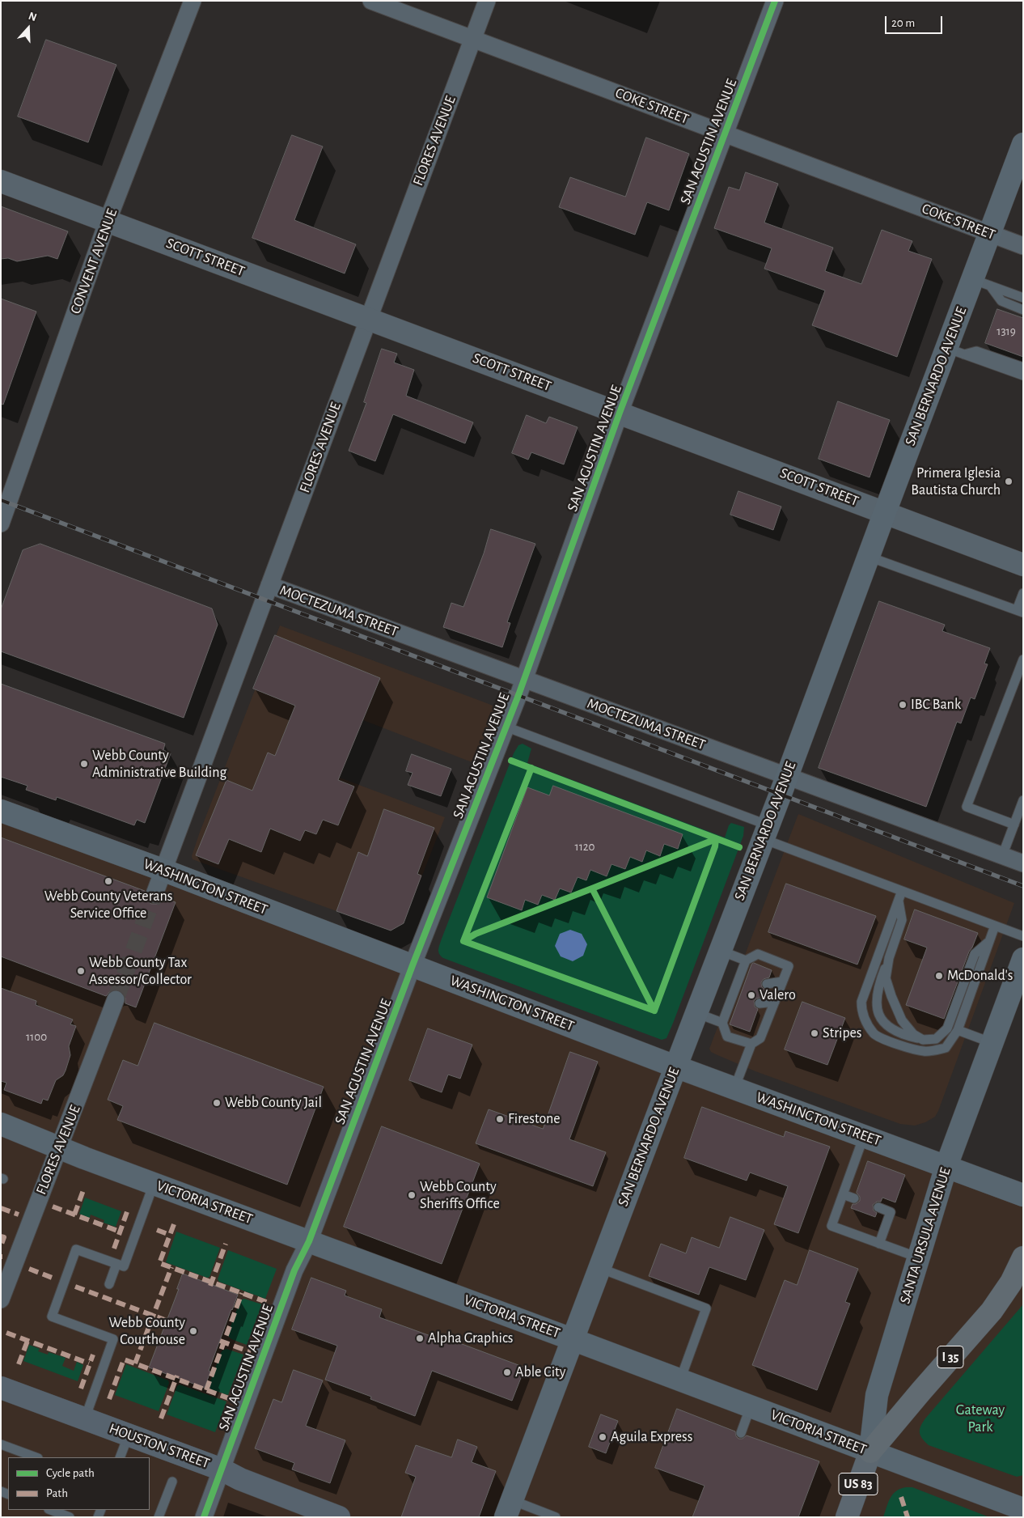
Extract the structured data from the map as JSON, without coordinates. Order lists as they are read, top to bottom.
{
  "streets": {
    "highway": ["SANTA URSULA AVENUE", "I 35", "US 83"],
    "main road": [
      "SAN BERNARDO AVENUE",
      "WASHINGTON STREET",
      "VICTORIA STREET",
      "HOUSTON STREET"
    ],
    "street": [
      "COKE STREET",
      "FLORES AVENUE",
      "SAN AGUSTIN AVENUE",
      "SCOTT STREET",
      "CONVENT AVENUE",
      "MOCTEZUMA STREET"
    ]
  },
  "crossings": [
    ["COKE STREET", "FLORES AVENUE"],
    ["COKE STREET", "SAN AGUSTIN AVENUE"],
    ["COKE STREET", "SAN BERNARDO AVENUE"],
    ["FLORES AVENUE", "SCOTT STREET"],
    ["FLORES AVENUE", "MOCTEZUMA STREET"],
    ["FLORES AVENUE", "WASHINGTON STREET"],
    ["FLORES AVENUE", "VICTORIA STREET"],
    ["SAN AGUSTIN AVENUE", "SCOTT STREET"],
    ["SAN AGUSTIN AVENUE", "MOCTEZUMA STREET"],
    ["SAN AGUSTIN AVENUE", "WASHINGTON STREET"],
    ["SAN AGUSTIN AVENUE", "VICTORIA STREET"],
    ["SAN AGUSTIN AVENUE", "HOUSTON STREET"],
    ["SCOTT STREET", "CONVENT AVENUE"],
    ["SCOTT STREET", "SAN BERNARDO AVENUE"],
    ["SAN BERNARDO AVENUE", "MOCTEZUMA STREET"],
    ["SAN BERNARDO AVENUE", "WASHINGTON STREET"],
    ["SAN BERNARDO AVENUE", "VICTORIA STREET"],
    ["WASHINGTON STREET", "SANTA URSULA AVENUE"],
    ["VICTORIA STREET", "SANTA URSULA AVENUE"],
    ["VICTORIA STREET", "I 35"],
    ["SANTA URSULA AVENUE", "I 35"]
  ],
  "parks": ["Gateway Park"],
  "places": [
    "Primera Iglesia Bautista Church",
    "IBC Bank",
    "Webb County Administrative Building",
    "Webb County Veterans Service Office",
    "Webb County Tax Assessor/Collector",
    "McDonald's",
    "Valero",
    "Stripes",
    "Webb County Jail",
    "Firestone",
    "Webb County Sheriffs Office",
    "Webb County Courthouse",
    "Alpha Graphics",
    "Able City",
    "Aguila Express"
  ],
  "house_numbers": ["1319", "1120", "1100"],
  "legend": ["Cycle path", "Path"],
  "scale_bar": "20 m",
  "north": "top"
}
